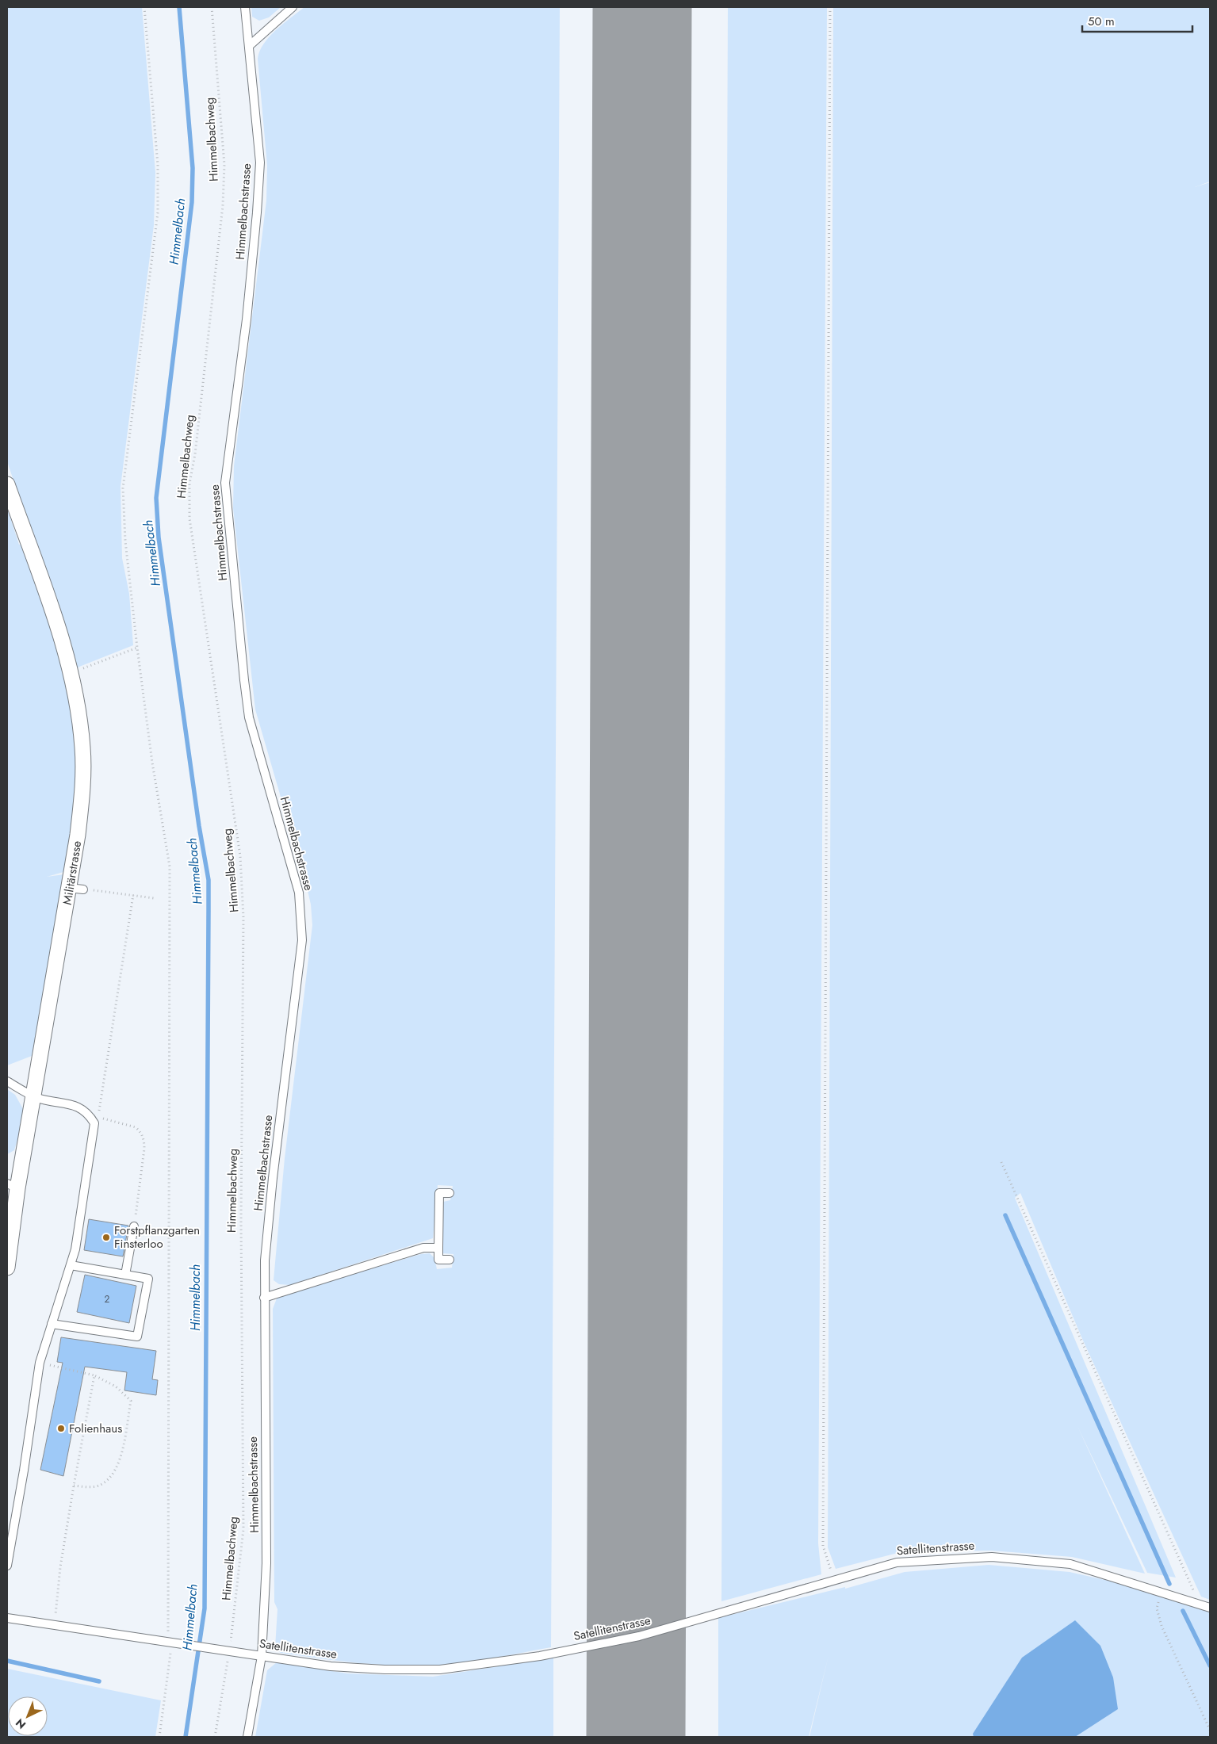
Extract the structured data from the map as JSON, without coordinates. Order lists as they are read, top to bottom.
{
  "streets": {
    "street": ["Militärstrasse"],
    "lane": ["Himmelbachstrasse", "Satellitenstrasse"],
    "path": ["Himmelbachweg"]
  },
  "crossings": [
    ["Himmelbachweg", "Satellitenstrasse"],
    ["Himmelbachstrasse", "Satellitenstrasse"]
  ],
  "water": ["Himmelbach"],
  "places": ["Forstpflanzgarten Finsterloo", "Folienhaus"],
  "house_numbers": ["2"],
  "scale_bar": "50 m",
  "north": "bottom left"
}
